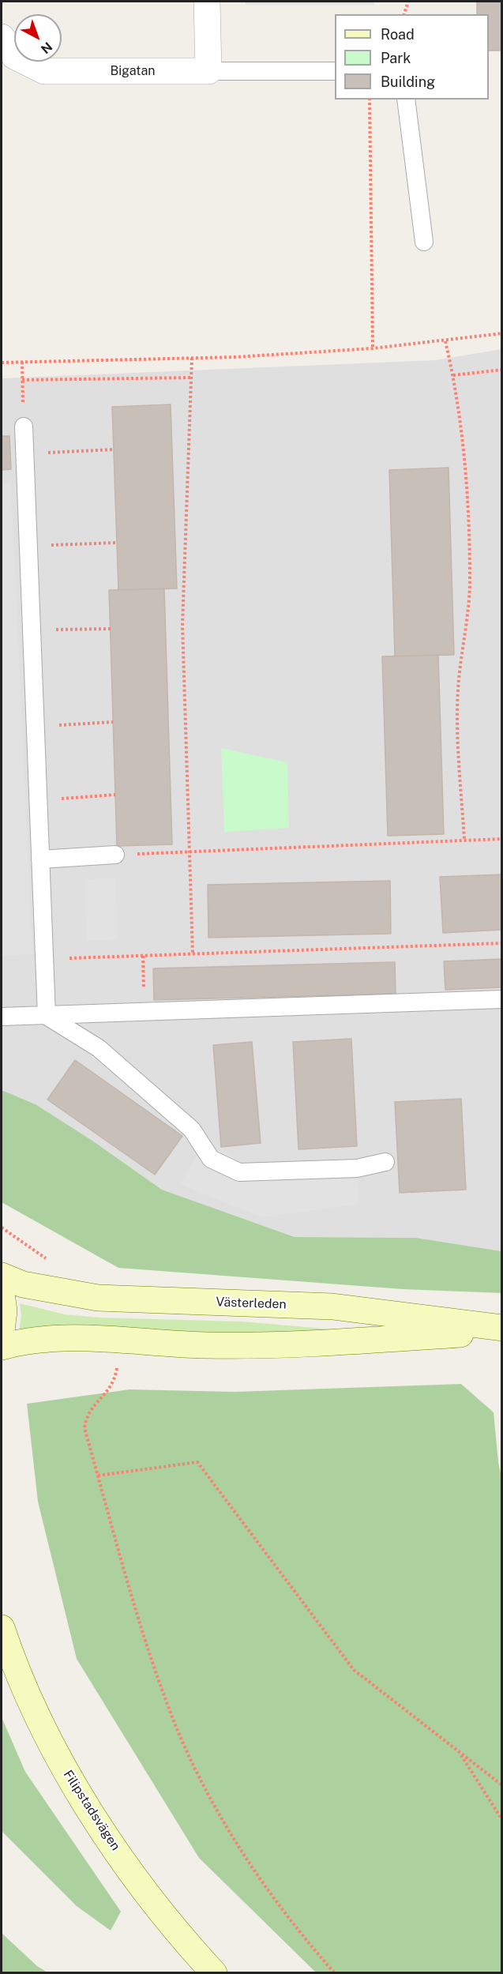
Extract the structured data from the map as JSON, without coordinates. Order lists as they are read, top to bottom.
{
  "streets": {
    "street": ["Bigatan", "Västerleden", "Filipstadsvägen"]
  },
  "legend": ["Road", "Park", "Building"],
  "north": "bottom right"
}
